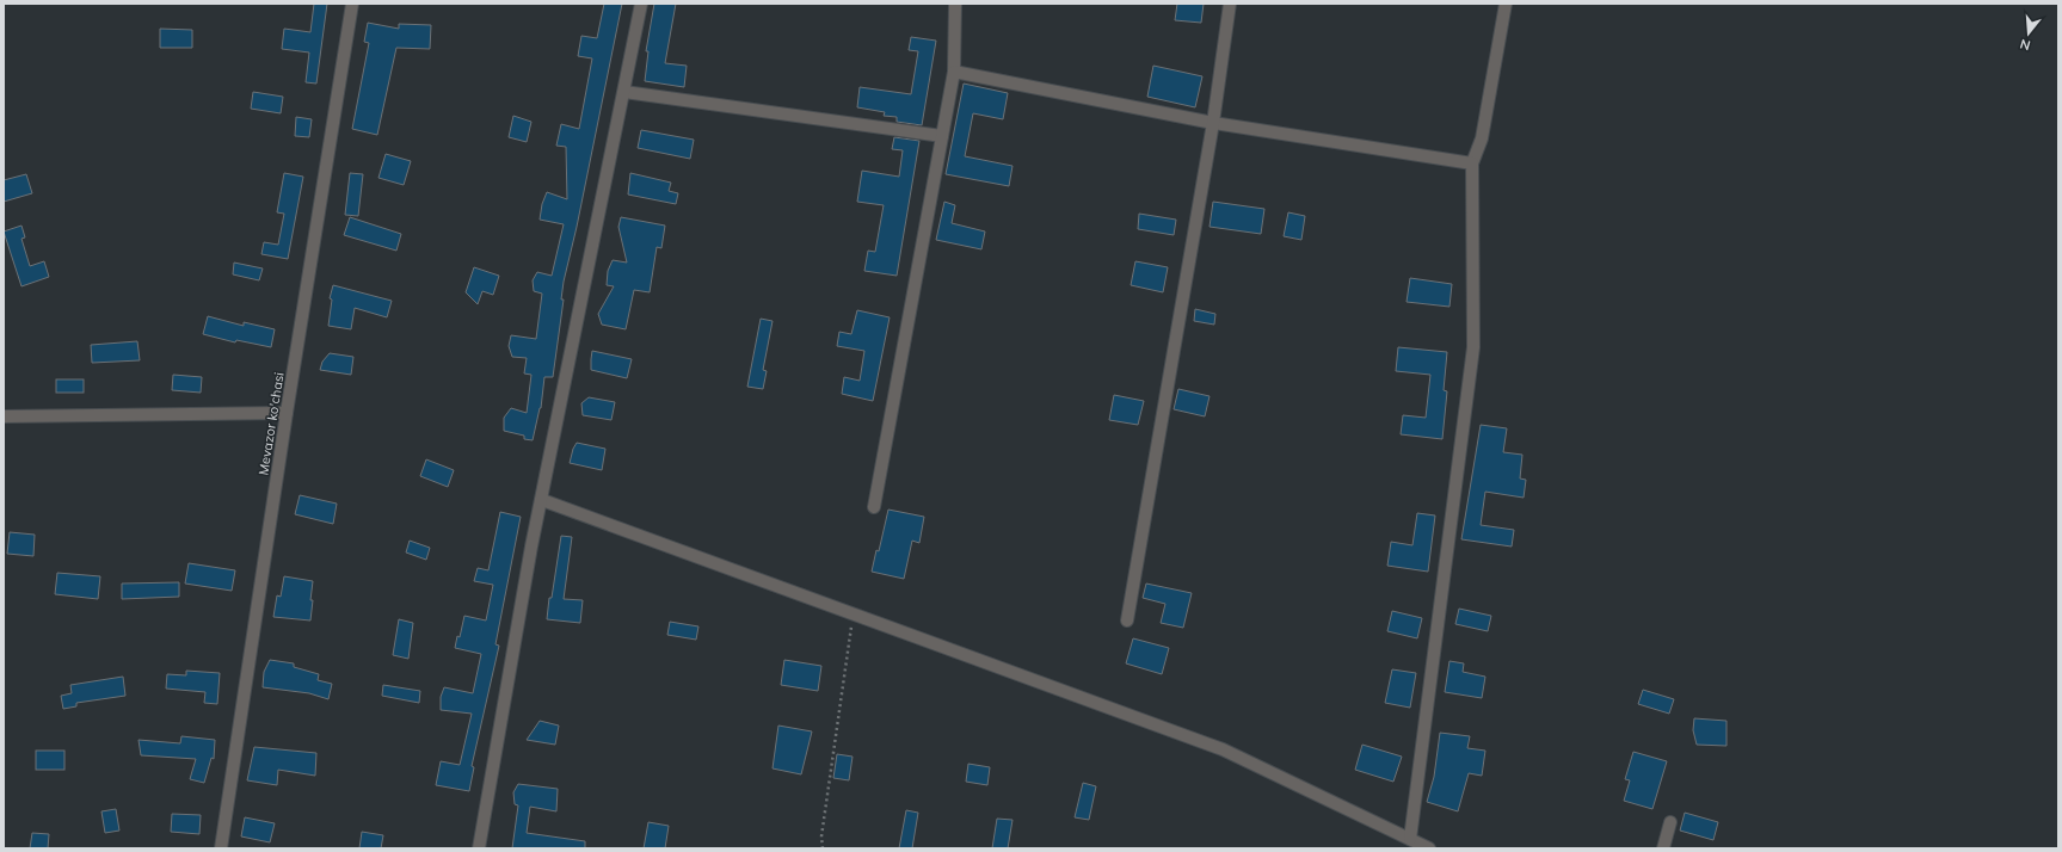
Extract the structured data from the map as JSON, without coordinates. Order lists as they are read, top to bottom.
{
  "streets": {
    "street": ["Mevazor ko'chasi"]
  },
  "north": "bottom"
}
